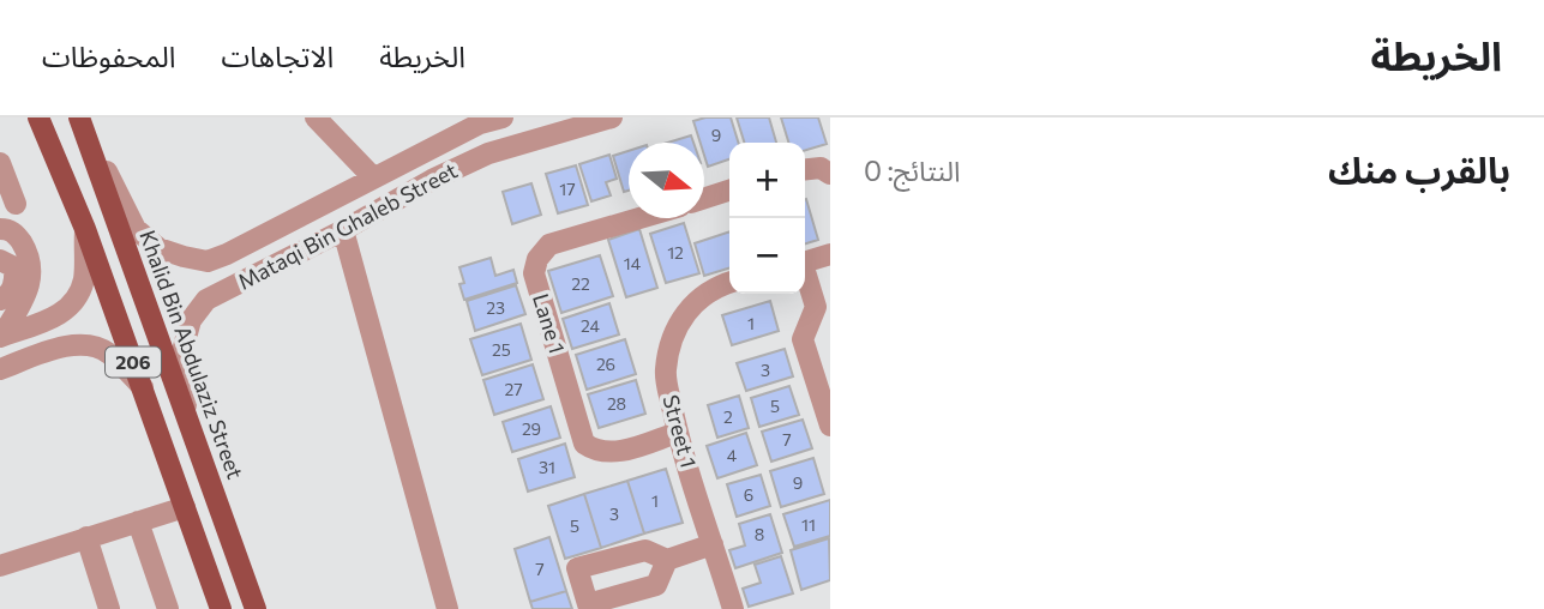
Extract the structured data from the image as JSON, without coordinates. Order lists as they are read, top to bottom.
{
  "streets": {
    "main road": ["Khalid Bin Abdulaziz Street", "206"],
    "street": ["Mataqi Bin Ghaleb Street", "Lane 1", "Street 1"]
  },
  "crossings": [
    ["Mataqi Bin Ghaleb Street", "Khalid Bin Abdulaziz Street"],
    ["Lane 1", "Street 1"]
  ],
  "house_numbers": [
    "9",
    "17",
    "12",
    "14",
    "22",
    "23",
    "1",
    "24",
    "25",
    "26",
    "3",
    "27",
    "28",
    "5",
    "2",
    "29",
    "7",
    "4",
    "31",
    "9",
    "6",
    "1",
    "3",
    "11",
    "5",
    "8",
    "7"
  ],
  "north": "right",
  "page": {
    "header": "الخريطة",
    "nav": ["الخريطة", "الاتجاهات", "المحفوظات"],
    "heading": ["بالقرب منك", "النتائج: 0"],
    "map_buttons": ["+", "−"]
  }
}
